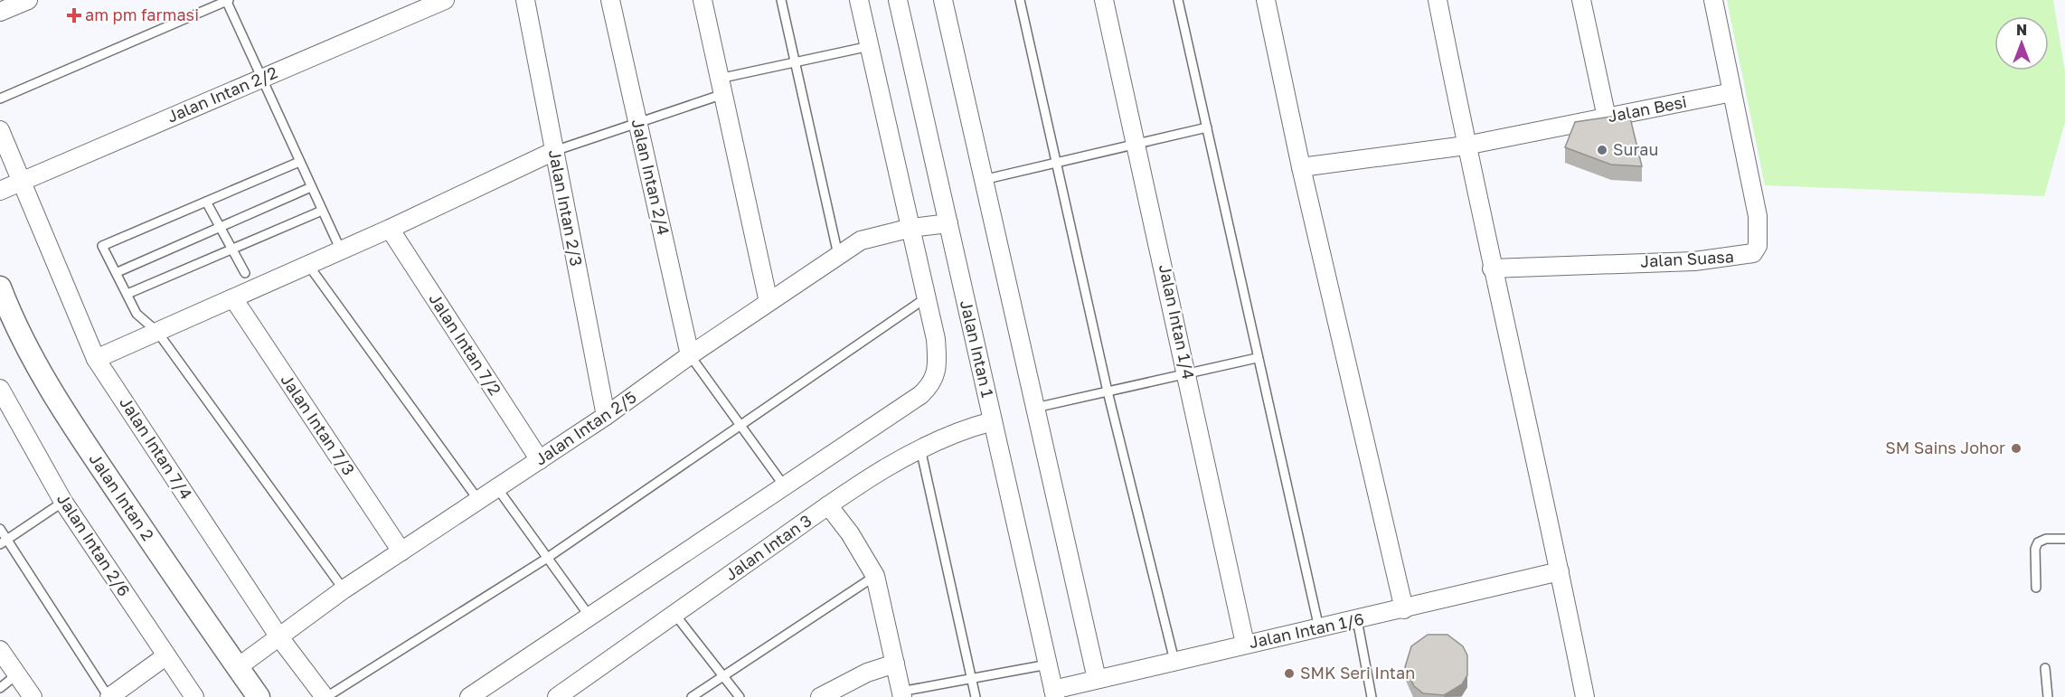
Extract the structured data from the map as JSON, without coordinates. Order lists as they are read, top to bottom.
{
  "streets": {
    "street": [
      "Jalan Intan 2/2",
      "Jalan Besi",
      "Jalan Intan 2/4",
      "Jalan Intan 2/3",
      "Jalan Suasa",
      "Jalan Intan 1/4",
      "Jalan Intan 7/2",
      "Jalan Intan 1",
      "Jalan Intan 7/3",
      "Jalan Intan 2/5",
      "Jalan Intan 7/4",
      "Jalan Intan 2",
      "Jalan Intan 2/6",
      "Jalan Intan 3",
      "Jalan Intan 1/6"
    ]
  },
  "crossings": [
    ["Jalan Intan 2/2", "Jalan Intan 7/4"],
    ["Jalan Besi", "Jalan Suasa"],
    ["Jalan Intan 2/4", "Jalan Intan 2/5"],
    ["Jalan Intan 2/3", "Jalan Intan 2/5"],
    ["Jalan Intan 1/4", "Jalan Intan 1/6"],
    ["Jalan Intan 7/2", "Jalan Intan 2/5"],
    ["Jalan Intan 1", "Jalan Intan 2/5"],
    ["Jalan Intan 1", "Jalan Intan 3"],
    ["Jalan Intan 1", "Jalan Intan 1/6"],
    ["Jalan Intan 7/3", "Jalan Intan 2/5"],
    ["Jalan Intan 2/5", "Jalan Intan 7/4"],
    ["Jalan Intan 2/5", "Jalan Intan 2"]
  ],
  "places": {
    "health": ["am pm farmasi"],
    "other": ["Surau", "SM Sains Johor", "SMK Seri Intan"]
  },
  "north": "top"
}
